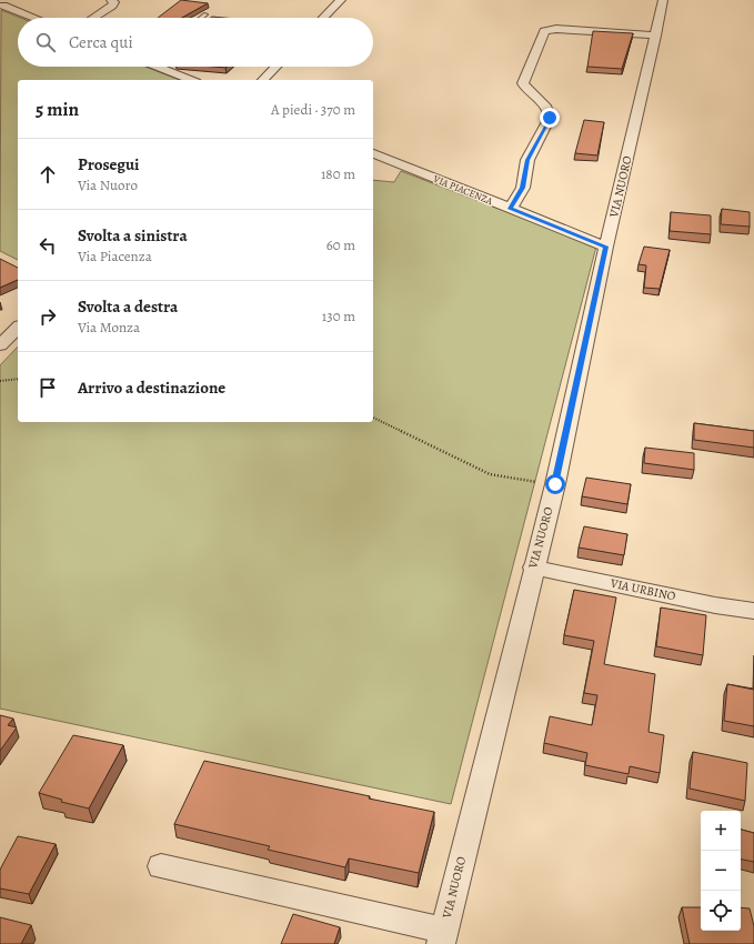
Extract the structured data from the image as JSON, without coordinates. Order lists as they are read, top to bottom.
{
  "streets": {
    "street": ["VIA NUORO", "VIA PIACENZA", "VIA URBINO"]
  },
  "crossings": [
    ["VIA NUORO", "VIA PIACENZA"],
    ["VIA NUORO", "VIA URBINO"]
  ],
  "page": {
    "search": "Cerca qui",
    "heading": ["5 min", "A piedi · 370 m"],
    "list": [
      ["Prosegui", "Via Nuoro", "180 m"],
      ["Svolta a sinistra", "Via Piacenza", "60 m"],
      ["Svolta a destra", "Via Monza", "130 m"],
      "Arrivo a destinazione"
    ],
    "map_buttons": ["+", "−"]
  }
}
